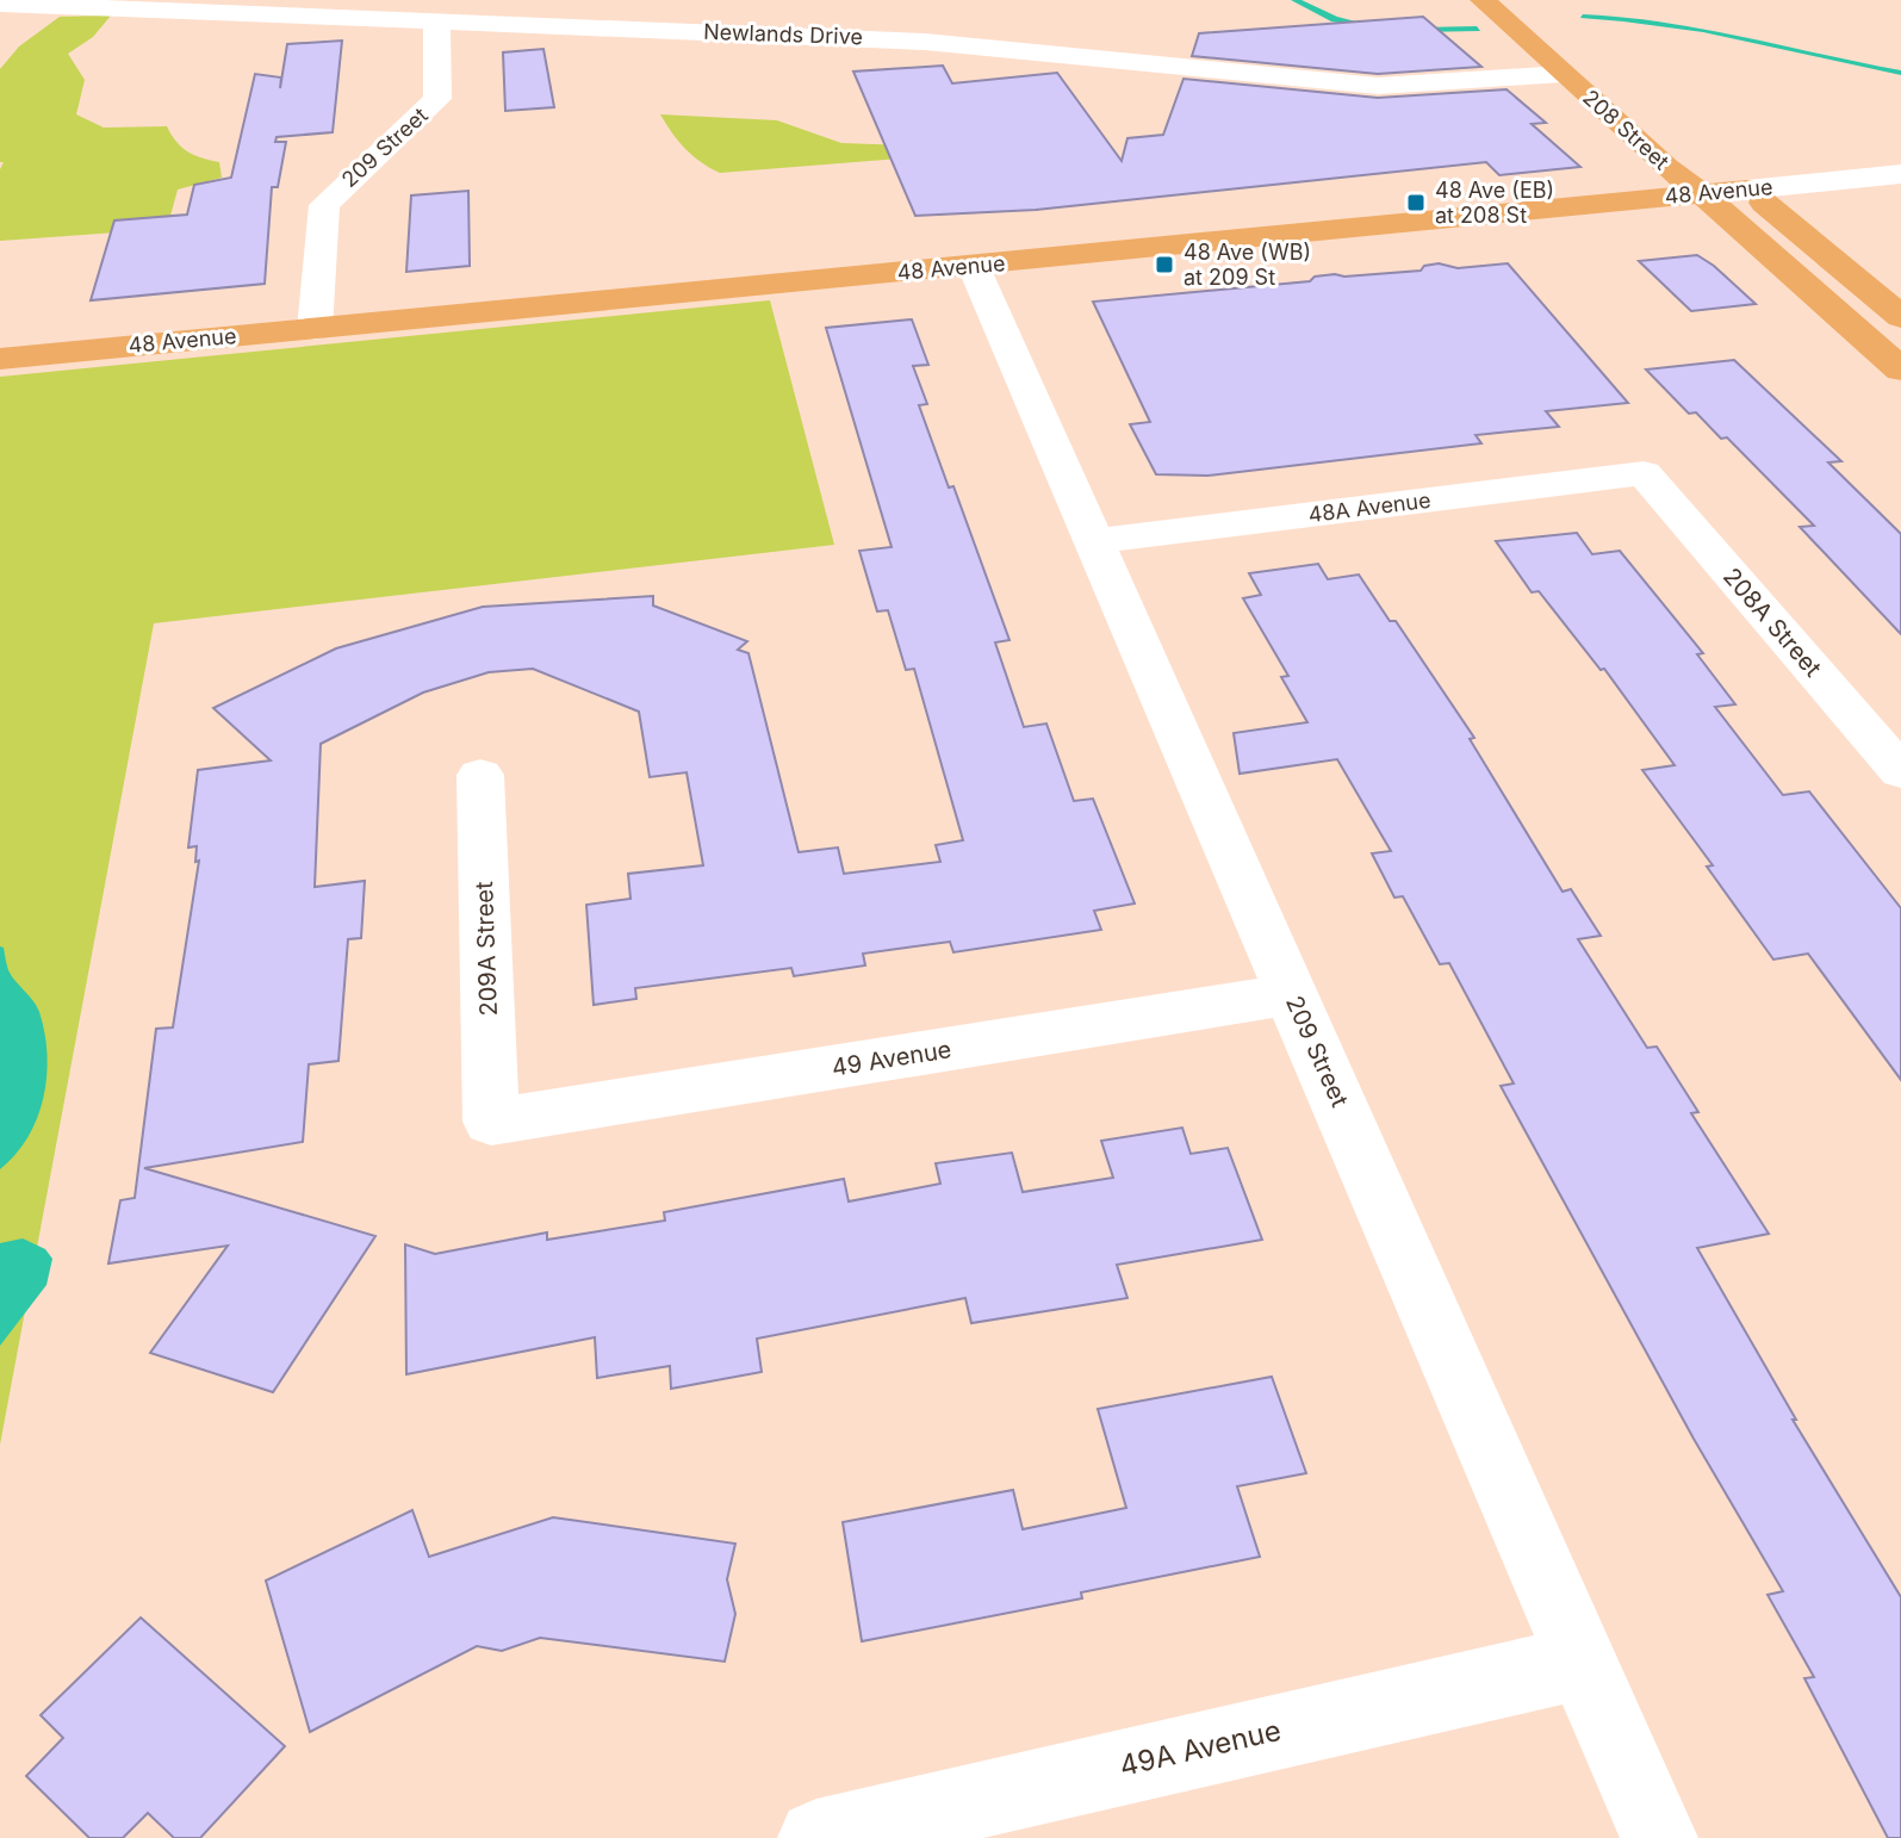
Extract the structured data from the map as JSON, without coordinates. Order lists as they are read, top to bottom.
{
  "streets": {
    "main road": ["208 Street", "48 Avenue"],
    "street": [
      "Newlands Drive",
      "209 Street",
      "48A Avenue",
      "208A Street",
      "209A Street",
      "49 Avenue",
      "49A Avenue"
    ]
  },
  "crossings": [
    ["Newlands Drive", "208 Street"],
    ["Newlands Drive", "209 Street"],
    ["208 Street", "48 Avenue"],
    ["209 Street", "48 Avenue"],
    ["209 Street", "48A Avenue"],
    ["209 Street", "49 Avenue"],
    ["209 Street", "49A Avenue"],
    ["48A Avenue", "208A Street"],
    ["209A Street", "49 Avenue"]
  ],
  "places": {
    "transit": ["48 Ave (EB) at 208 St", "48 Ave (WB) at 209 St"]
  }
}
